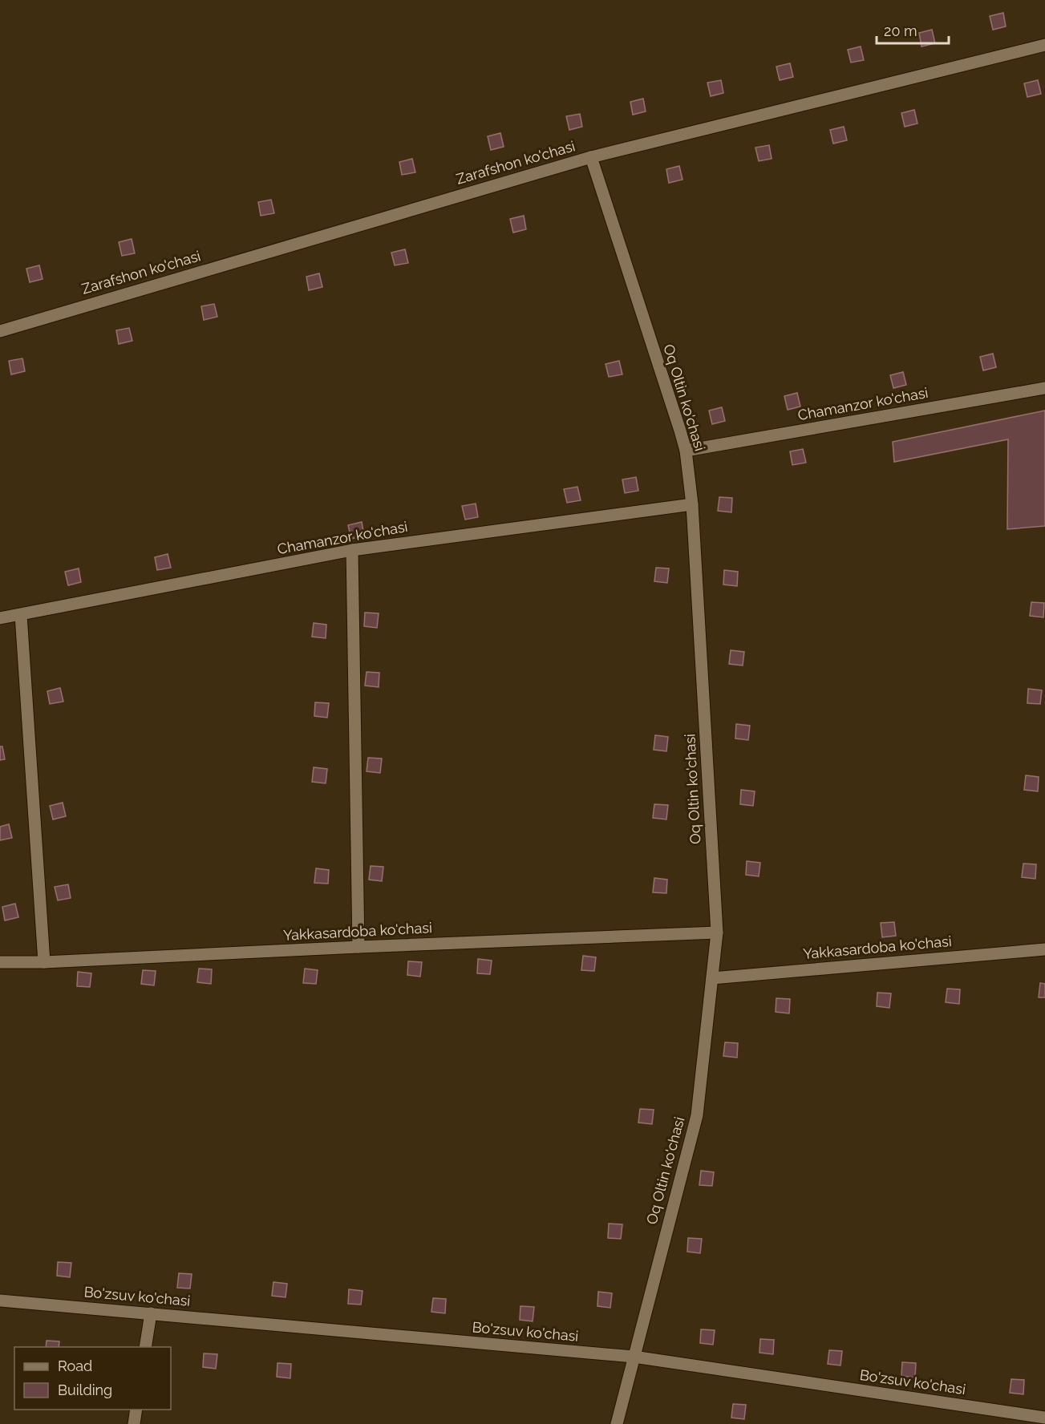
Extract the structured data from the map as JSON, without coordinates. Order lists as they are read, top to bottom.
{
  "streets": {
    "street": [
      "Zarafshon ko'chasi",
      "Oq Oltin ko'chasi",
      "Chamanzor ko'chasi",
      "Yakkasardoba ko'chasi",
      "Bo'zsuv ko'chasi"
    ]
  },
  "crossings": [
    ["Zarafshon ko'chasi", "Oq Oltin ko'chasi"],
    ["Oq Oltin ko'chasi", "Chamanzor ko'chasi"],
    ["Oq Oltin ko'chasi", "Yakkasardoba ko'chasi"],
    ["Oq Oltin ko'chasi", "Bo'zsuv ko'chasi"]
  ],
  "legend": ["Road", "Building"],
  "scale_bar": "20 m"
}
